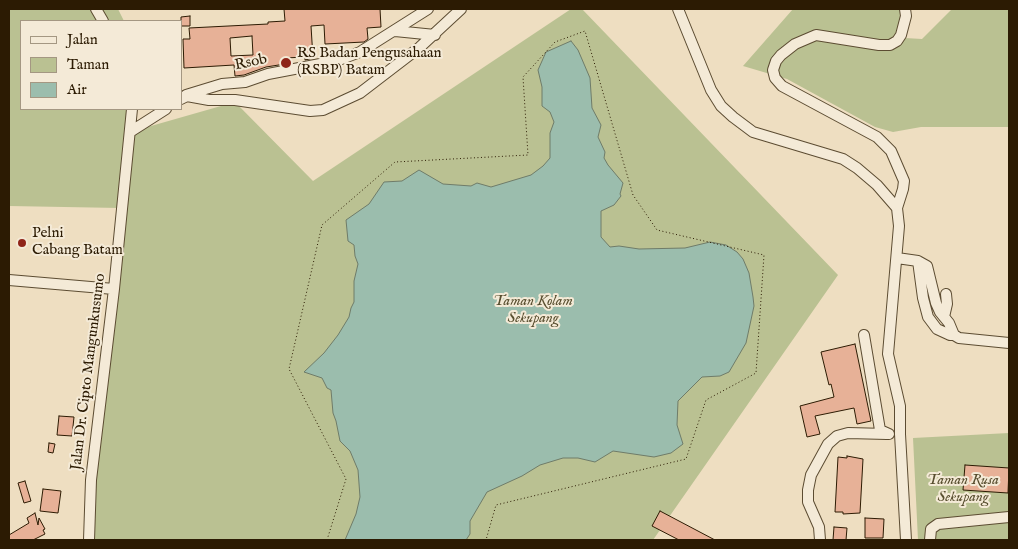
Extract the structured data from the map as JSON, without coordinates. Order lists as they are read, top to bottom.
{
  "streets": {
    "street": ["Rsob", "Jalan Dr. Cipto Mangunkusumo"]
  },
  "parks": ["Taman Kolam Sekupang", "Taman Rusa Sekupang"],
  "places": ["RS Badan Pengusahaan (RSBP) Batam", "Pelni Cabang Batam"],
  "legend": ["Jalan", "Taman", "Air"]
}
